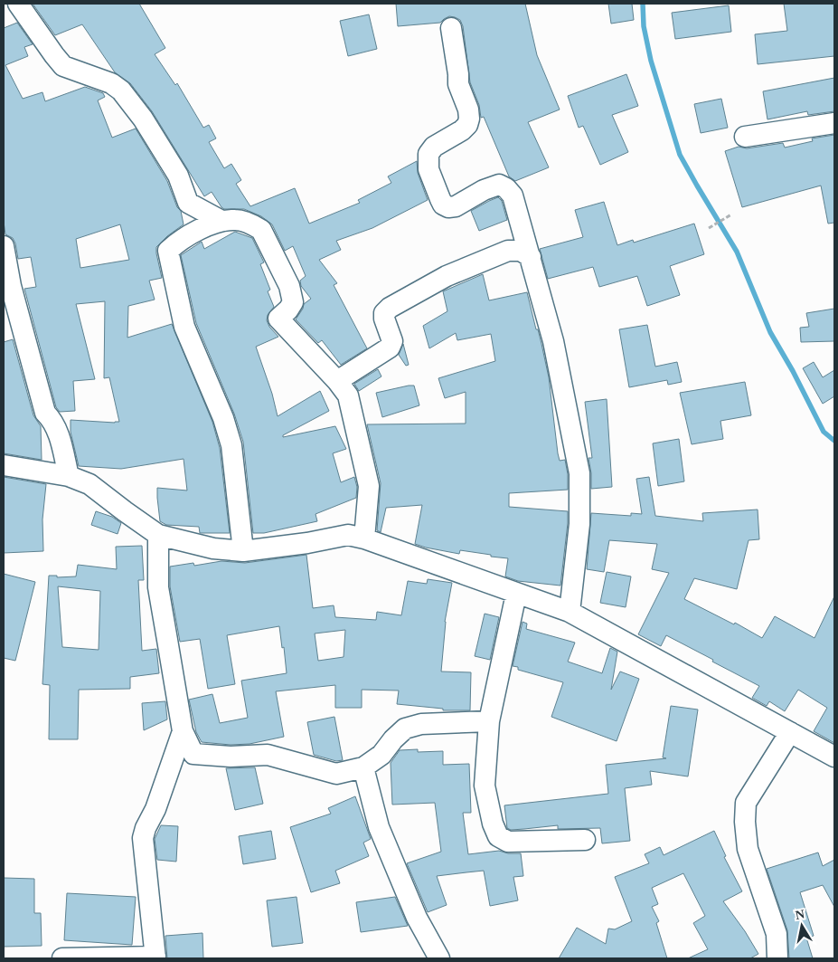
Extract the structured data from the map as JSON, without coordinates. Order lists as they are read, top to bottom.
{
  "north": "top"
}
